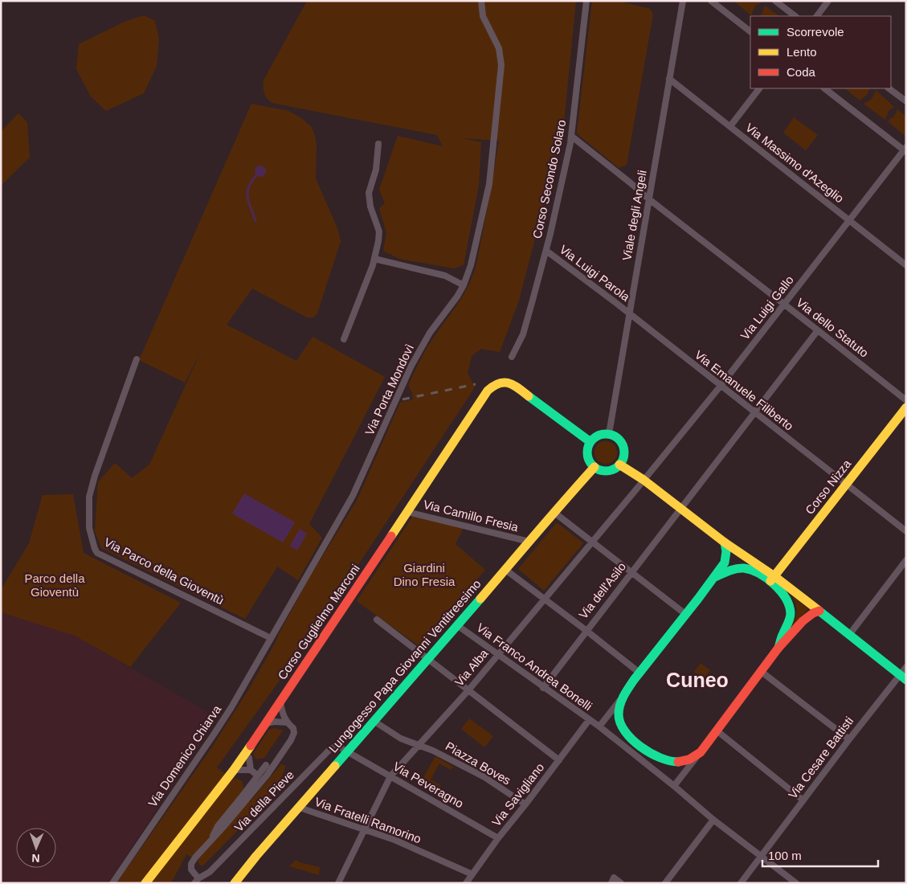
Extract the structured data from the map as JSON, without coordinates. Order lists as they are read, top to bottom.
{
  "streets": {
    "street": [
      "Via Massimo d'Azeglio",
      "Corso Secondo Solaro",
      "Viale degli Angeli",
      "Via Luigi Parola",
      "Via Luigi Gallo",
      "Via dello Statuto",
      "Via Porta Mondovì",
      "Via Emanuele Filiberto",
      "Corso Nizza",
      "Via Camillo Fresia",
      "Via Parco della Gioventù",
      "Via dell'Asilo",
      "Corso Guglielmo Marconi",
      "Lungogesso Papa Giovanni Ventitreesimo",
      "Via Franco Andrea Bonelli",
      "Via Alba",
      "Via Domenico Chiarva",
      "Via Cesare Battisti",
      "Piazza Boves",
      "Via Peveragno",
      "Via Savigliano",
      "Via della Pieve",
      "Via Fratelli Ramorino"
    ]
  },
  "crossings": [
    ["Via Massimo d'Azeglio", "Viale degli Angeli"],
    ["Via Massimo d'Azeglio", "Via Luigi Gallo"],
    ["Corso Secondo Solaro", "Via Luigi Parola"],
    ["Corso Secondo Solaro", "Via dello Statuto"],
    ["Viale degli Angeli", "Via Luigi Parola"],
    ["Viale degli Angeli", "Via dello Statuto"],
    ["Viale degli Angeli", "Via Emanuele Filiberto"],
    ["Viale degli Angeli", "Corso Guglielmo Marconi"],
    ["Viale degli Angeli", "Lungogesso Papa Giovanni Ventitreesimo"],
    ["Via Luigi Parola", "Via Emanuele Filiberto"],
    ["Via Luigi Gallo", "Via dello Statuto"],
    ["Via Luigi Gallo", "Via Emanuele Filiberto"],
    ["Via Luigi Gallo", "Via Alba"],
    ["Via dello Statuto", "Via dell'Asilo"],
    ["Via Porta Mondovì", "Via Parco della Gioventù"],
    ["Via Porta Mondovì", "Via Domenico Chiarva"],
    ["Via Emanuele Filiberto", "Corso Nizza"],
    ["Via Emanuele Filiberto", "Via dell'Asilo"],
    ["Via Camillo Fresia", "Corso Guglielmo Marconi"],
    ["Via Camillo Fresia", "Lungogesso Papa Giovanni Ventitreesimo"],
    ["Via Parco della Gioventù", "Via Domenico Chiarva"],
    ["Via dell'Asilo", "Via Franco Andrea Bonelli"],
    ["Corso Guglielmo Marconi", "Lungogesso Papa Giovanni Ventitreesimo"],
    ["Corso Guglielmo Marconi", "Via della Pieve"],
    ["Lungogesso Papa Giovanni Ventitreesimo", "Via Franco Andrea Bonelli"],
    ["Lungogesso Papa Giovanni Ventitreesimo", "Piazza Boves"],
    ["Lungogesso Papa Giovanni Ventitreesimo", "Via Peveragno"],
    ["Lungogesso Papa Giovanni Ventitreesimo", "Via della Pieve"],
    ["Lungogesso Papa Giovanni Ventitreesimo", "Via Fratelli Ramorino"],
    ["Via Franco Andrea Bonelli", "Via Alba"],
    ["Via Franco Andrea Bonelli", "Via Cesare Battisti"],
    ["Via Franco Andrea Bonelli", "Via Savigliano"],
    ["Via Alba", "Piazza Boves"],
    ["Via Alba", "Via Peveragno"],
    ["Via Alba", "Via Fratelli Ramorino"],
    ["Piazza Boves", "Via Savigliano"],
    ["Via Peveragno", "Via Savigliano"],
    ["Via Peveragno", "Via della Pieve"],
    ["Via Savigliano", "Via Fratelli Ramorino"]
  ],
  "districts": ["Cuneo"],
  "parks": ["Giardini Dino Fresia", "Parco della Gioventù"],
  "legend": ["Scorrevole", "Lento", "Coda"],
  "scale_bar": "100 m",
  "north": "bottom"
}
